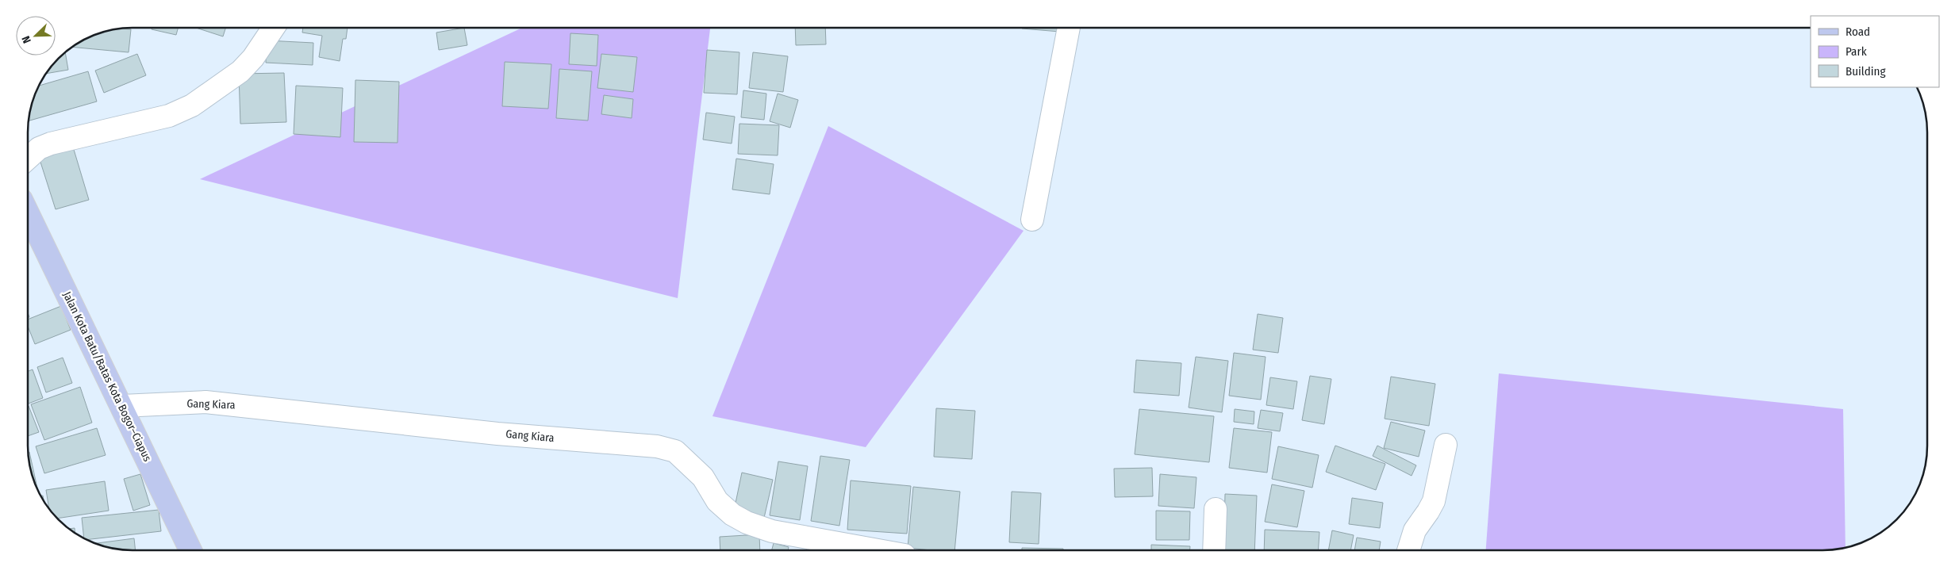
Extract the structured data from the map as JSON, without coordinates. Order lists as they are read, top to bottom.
{
  "streets": {
    "main road": ["Jalan Kota Batu/Batas Kota Bogor–Ciapus"],
    "street": ["Gang Kiara"]
  },
  "crossings": [
    ["Jalan Kota Batu/Batas Kota Bogor–Ciapus", "Gang Kiara"]
  ],
  "legend": ["Road", "Park", "Building"],
  "north": "bottom left"
}
